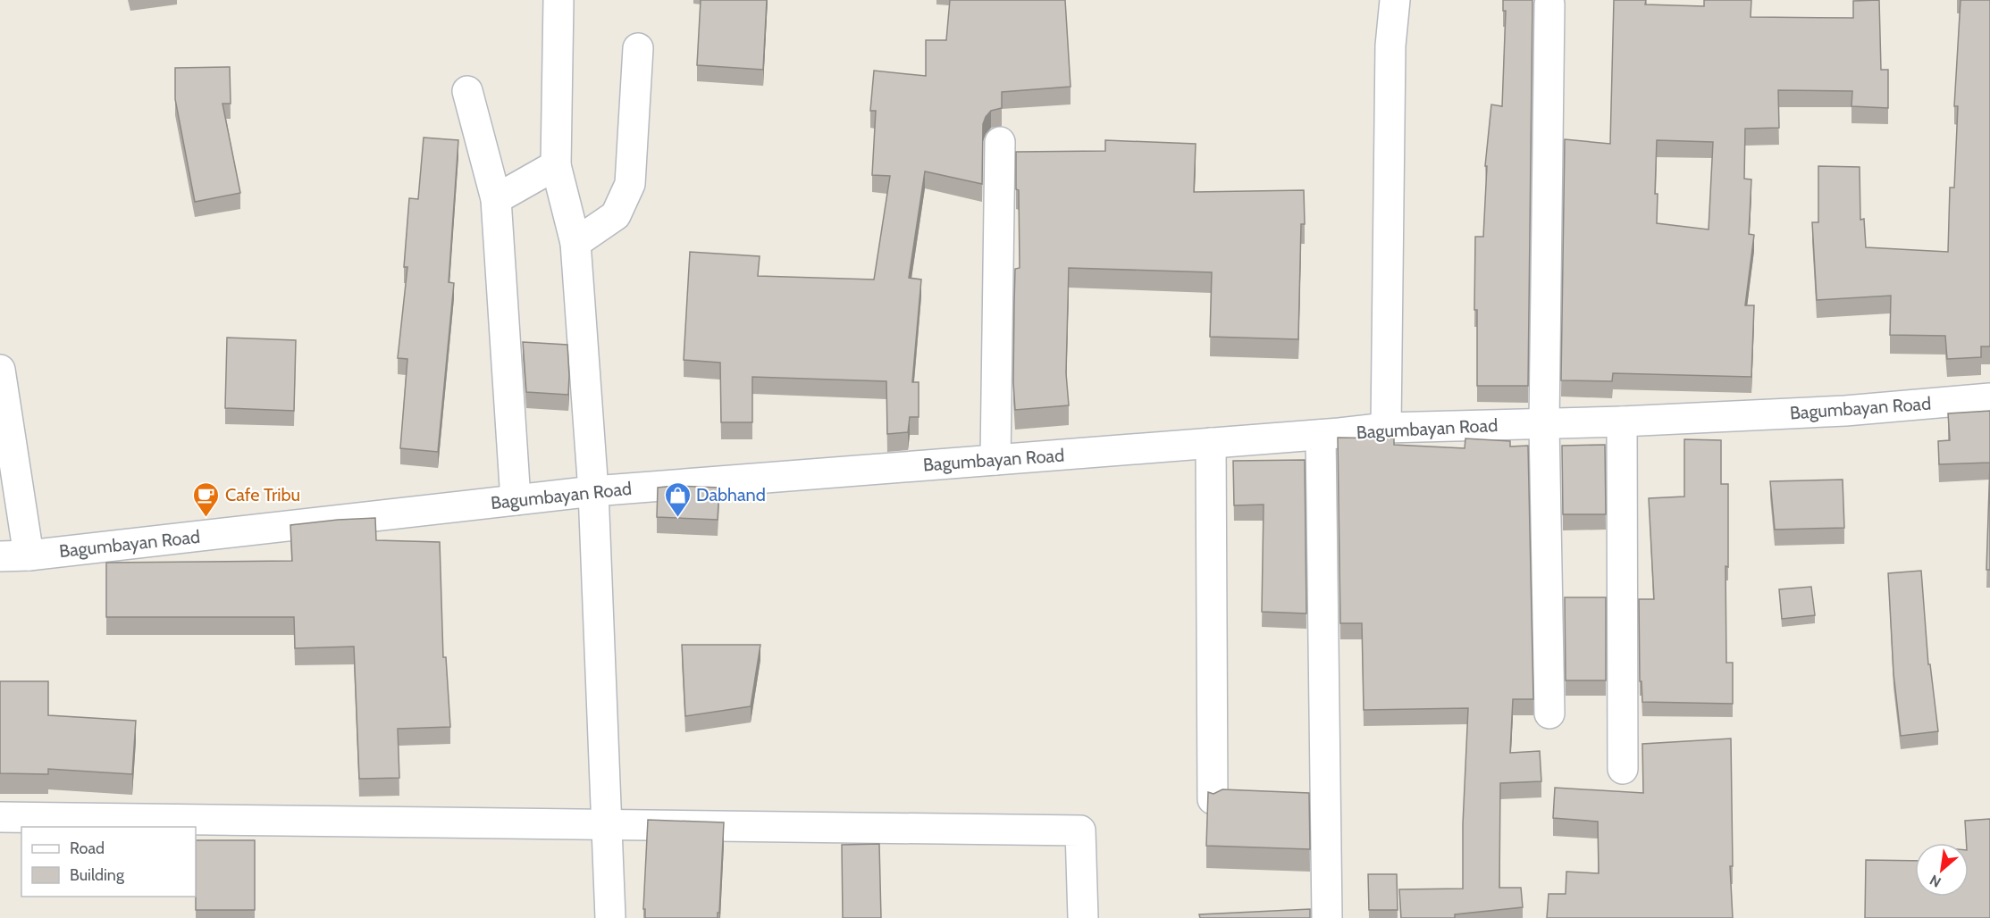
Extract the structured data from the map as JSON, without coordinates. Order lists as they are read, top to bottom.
{
  "streets": {
    "street": ["Bagumbayan Road"]
  },
  "places": {
    "cafe": ["Cafe Tribu"],
    "shop": ["Dabhand"]
  },
  "legend": ["Road", "Building"],
  "north": "bottom left"
}
